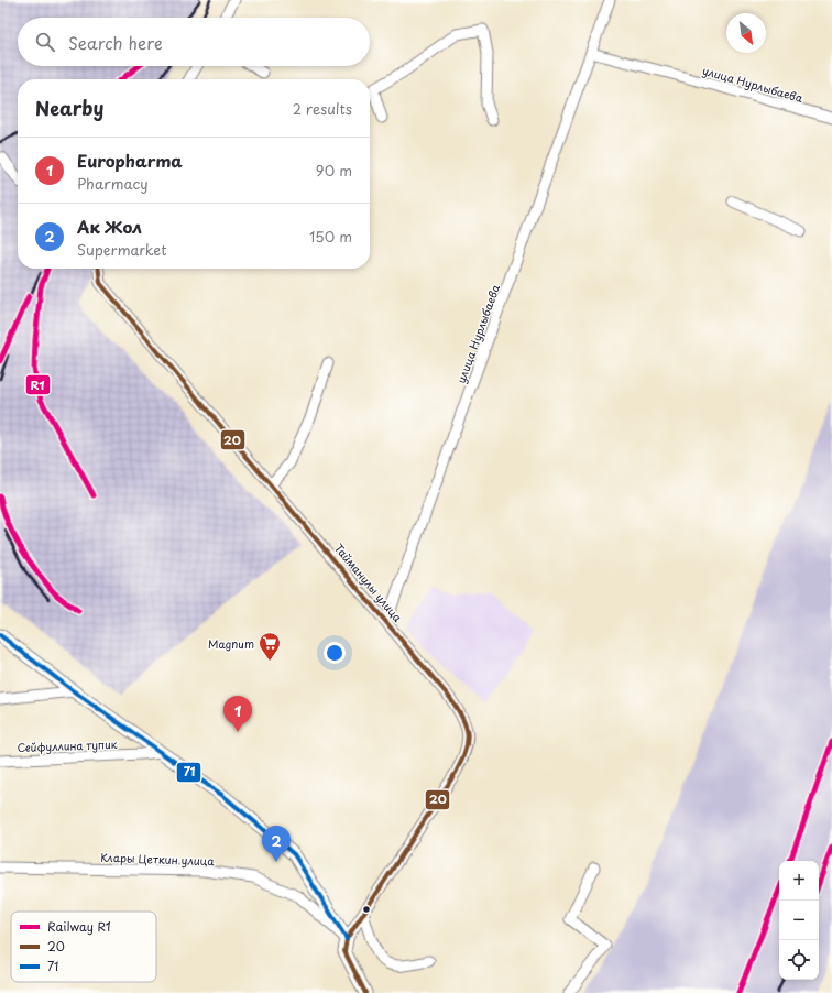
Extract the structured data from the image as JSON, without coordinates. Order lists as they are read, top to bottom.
{
  "streets": {
    "street": [
      "улица Нурлыбаева",
      "Тайманулы улица",
      "Сейфуллина тупик",
      "Клары Цеткин улица"
    ]
  },
  "crossings": [
    ["улица Нурлыбаева", "Тайманулы улица"],
    ["Тайманулы улица", "Клары Цеткин улица"]
  ],
  "places": {
    "supermarket": ["Magnum"]
  },
  "lines": ["rail line R1", "transit line 20", "transit line 71"],
  "legend": ["Railway R1", "20", "71"],
  "north": "bottom right",
  "page": {
    "search": "Search here",
    "heading": ["Nearby", "2 results"],
    "list": [
      {
        "mark": "1",
        "name": "Europharma",
        "note": "Pharmacy",
        "value": "90 m"
      },
      {
        "mark": "2",
        "name": "Ак Жол",
        "note": "Supermarket",
        "value": "150 m"
      }
    ],
    "pins": ["1", "2"],
    "map_buttons": ["+", "−"]
  }
}
